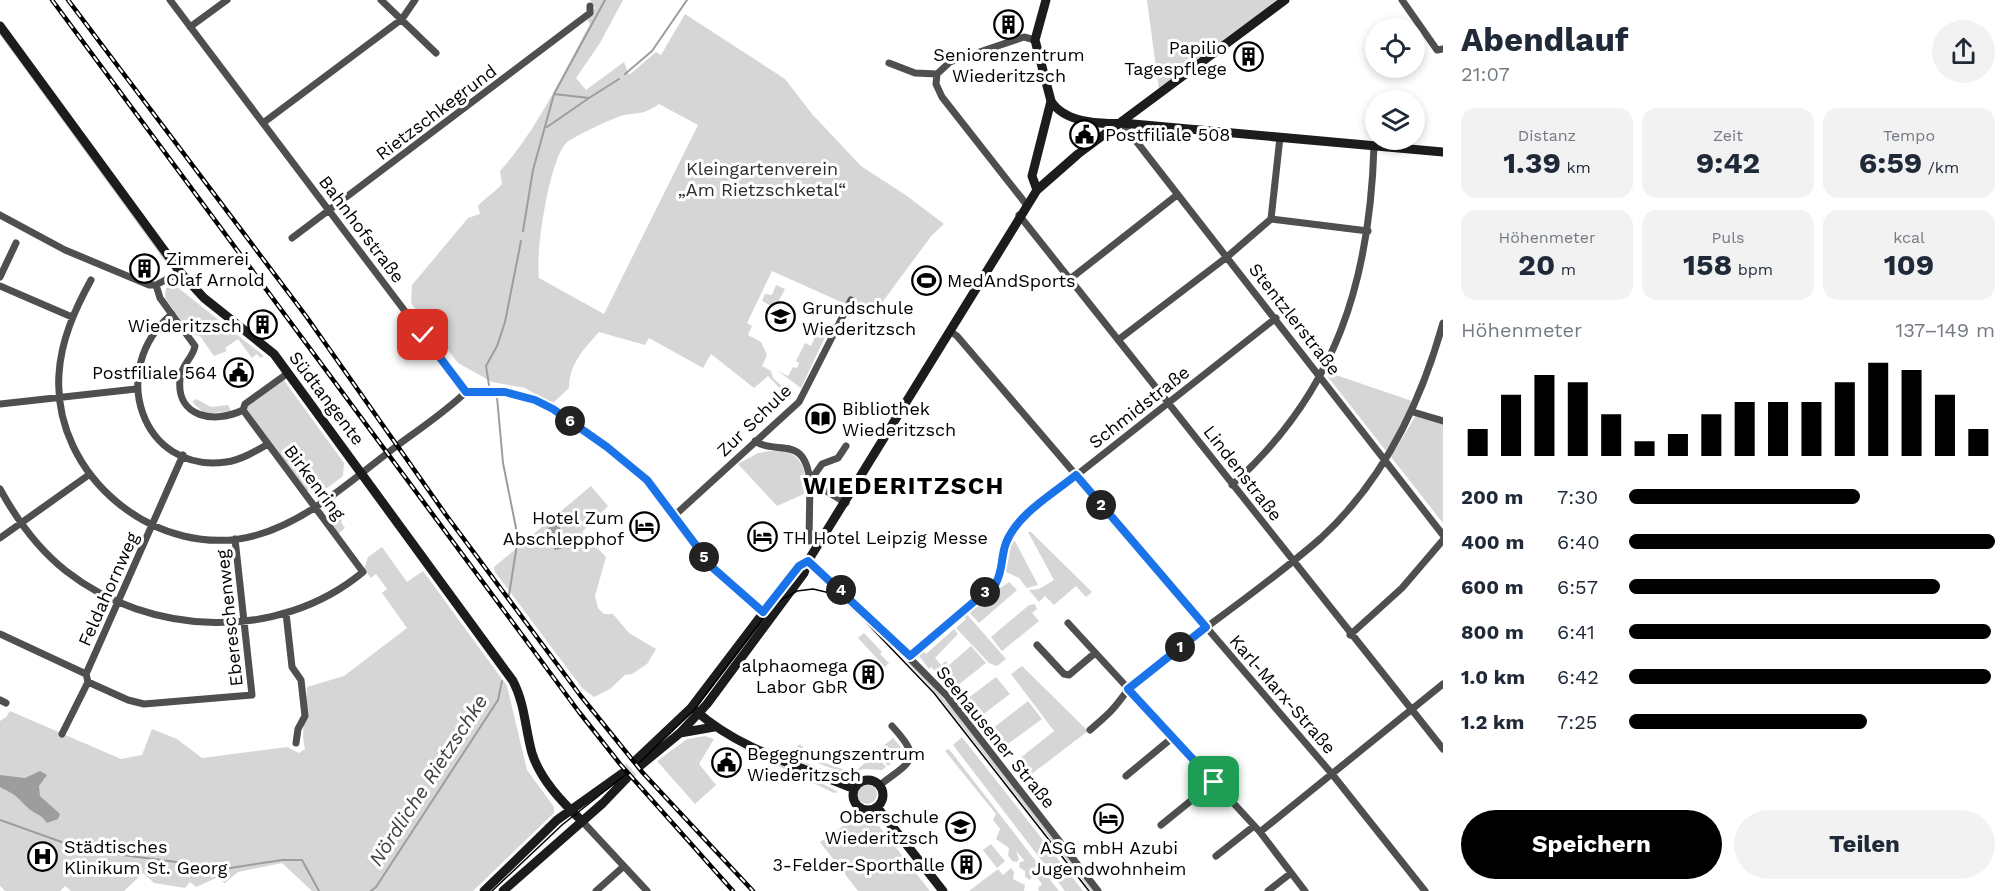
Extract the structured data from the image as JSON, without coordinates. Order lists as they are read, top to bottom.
{
  "streets": {
    "street": [
      "Rietzschkegrund",
      "Bahnhofstraße",
      "Stentzlerstraße",
      "Südtangente",
      "Schmidstraße",
      "Zur Schule",
      "Lindenstraße",
      "Birkenring",
      "Feldahornweg",
      "Ebereschenweg",
      "Karl-Marx-Straße",
      "Seehausener Straße"
    ]
  },
  "crossings": [
    ["Rietzschkegrund", "Bahnhofstraße"],
    ["Stentzlerstraße", "Schmidstraße"],
    ["Schmidstraße", "Lindenstraße"],
    ["Schmidstraße", "Karl-Marx-Straße"],
    ["Schmidstraße", "Seehausener Straße"],
    ["Feldahornweg", "Ebereschenweg"]
  ],
  "districts": ["WIEDERITZSCH"],
  "water": ["Nördliche Rietzschke"],
  "parks": ["Kleingartenverein „Am Rietzschketal“"],
  "places": {
    "building": [
      "Seniorenzentrum Wiederitzsch",
      "Papilio Tagespflege",
      "Zimmerei Olaf Arnold",
      "Wiederitzsch",
      "alphaomega Labor GbR",
      "3-Felder-Sporthalle"
    ],
    "public building": ["Postfiliale 508", "Postfiliale 564", "Begegnungszentrum Wiederitzsch"],
    "sports": ["MedAndSports"],
    "school or university": ["Grundschule Wiederitzsch", "Oberschule Wiederitzsch"],
    "library": ["Bibliothek Wiederitzsch"],
    "hotel": ["Hotel Zum Abschlepphof", "TH Hotel Leipzig Messe", "ASG mbH Azubi Jugendwohnheim"],
    "hospital": ["Städtisches Klinikum St. Georg"]
  },
  "page": {
    "heading": ["Abendlauf", "21:07"],
    "stats": [
      ["Distanz", "1.39 km"],
      ["Zeit", "9:42"],
      ["Tempo", "6:59 /km"],
      ["Höhenmeter", "20 m"],
      ["Puls", "158 bpm"],
      ["kcal", "109"]
    ],
    "chart": ["Höhenmeter", "137–149 m"],
    "pins": [
      "6",
      "2",
      "5",
      "4",
      "3",
      "1"
    ],
    "list": [
      {
        "name": "200 m",
        "note": "7:30"
      },
      {
        "name": "400 m",
        "note": "6:40"
      },
      {
        "name": "600 m",
        "note": "6:57"
      },
      {
        "name": "800 m",
        "note": "6:41"
      },
      {
        "name": "1.0 km",
        "note": "6:42"
      },
      {
        "name": "1.2 km",
        "note": "7:25"
      }
    ],
    "buttons": ["Speichern", "Teilen"]
  }
}
